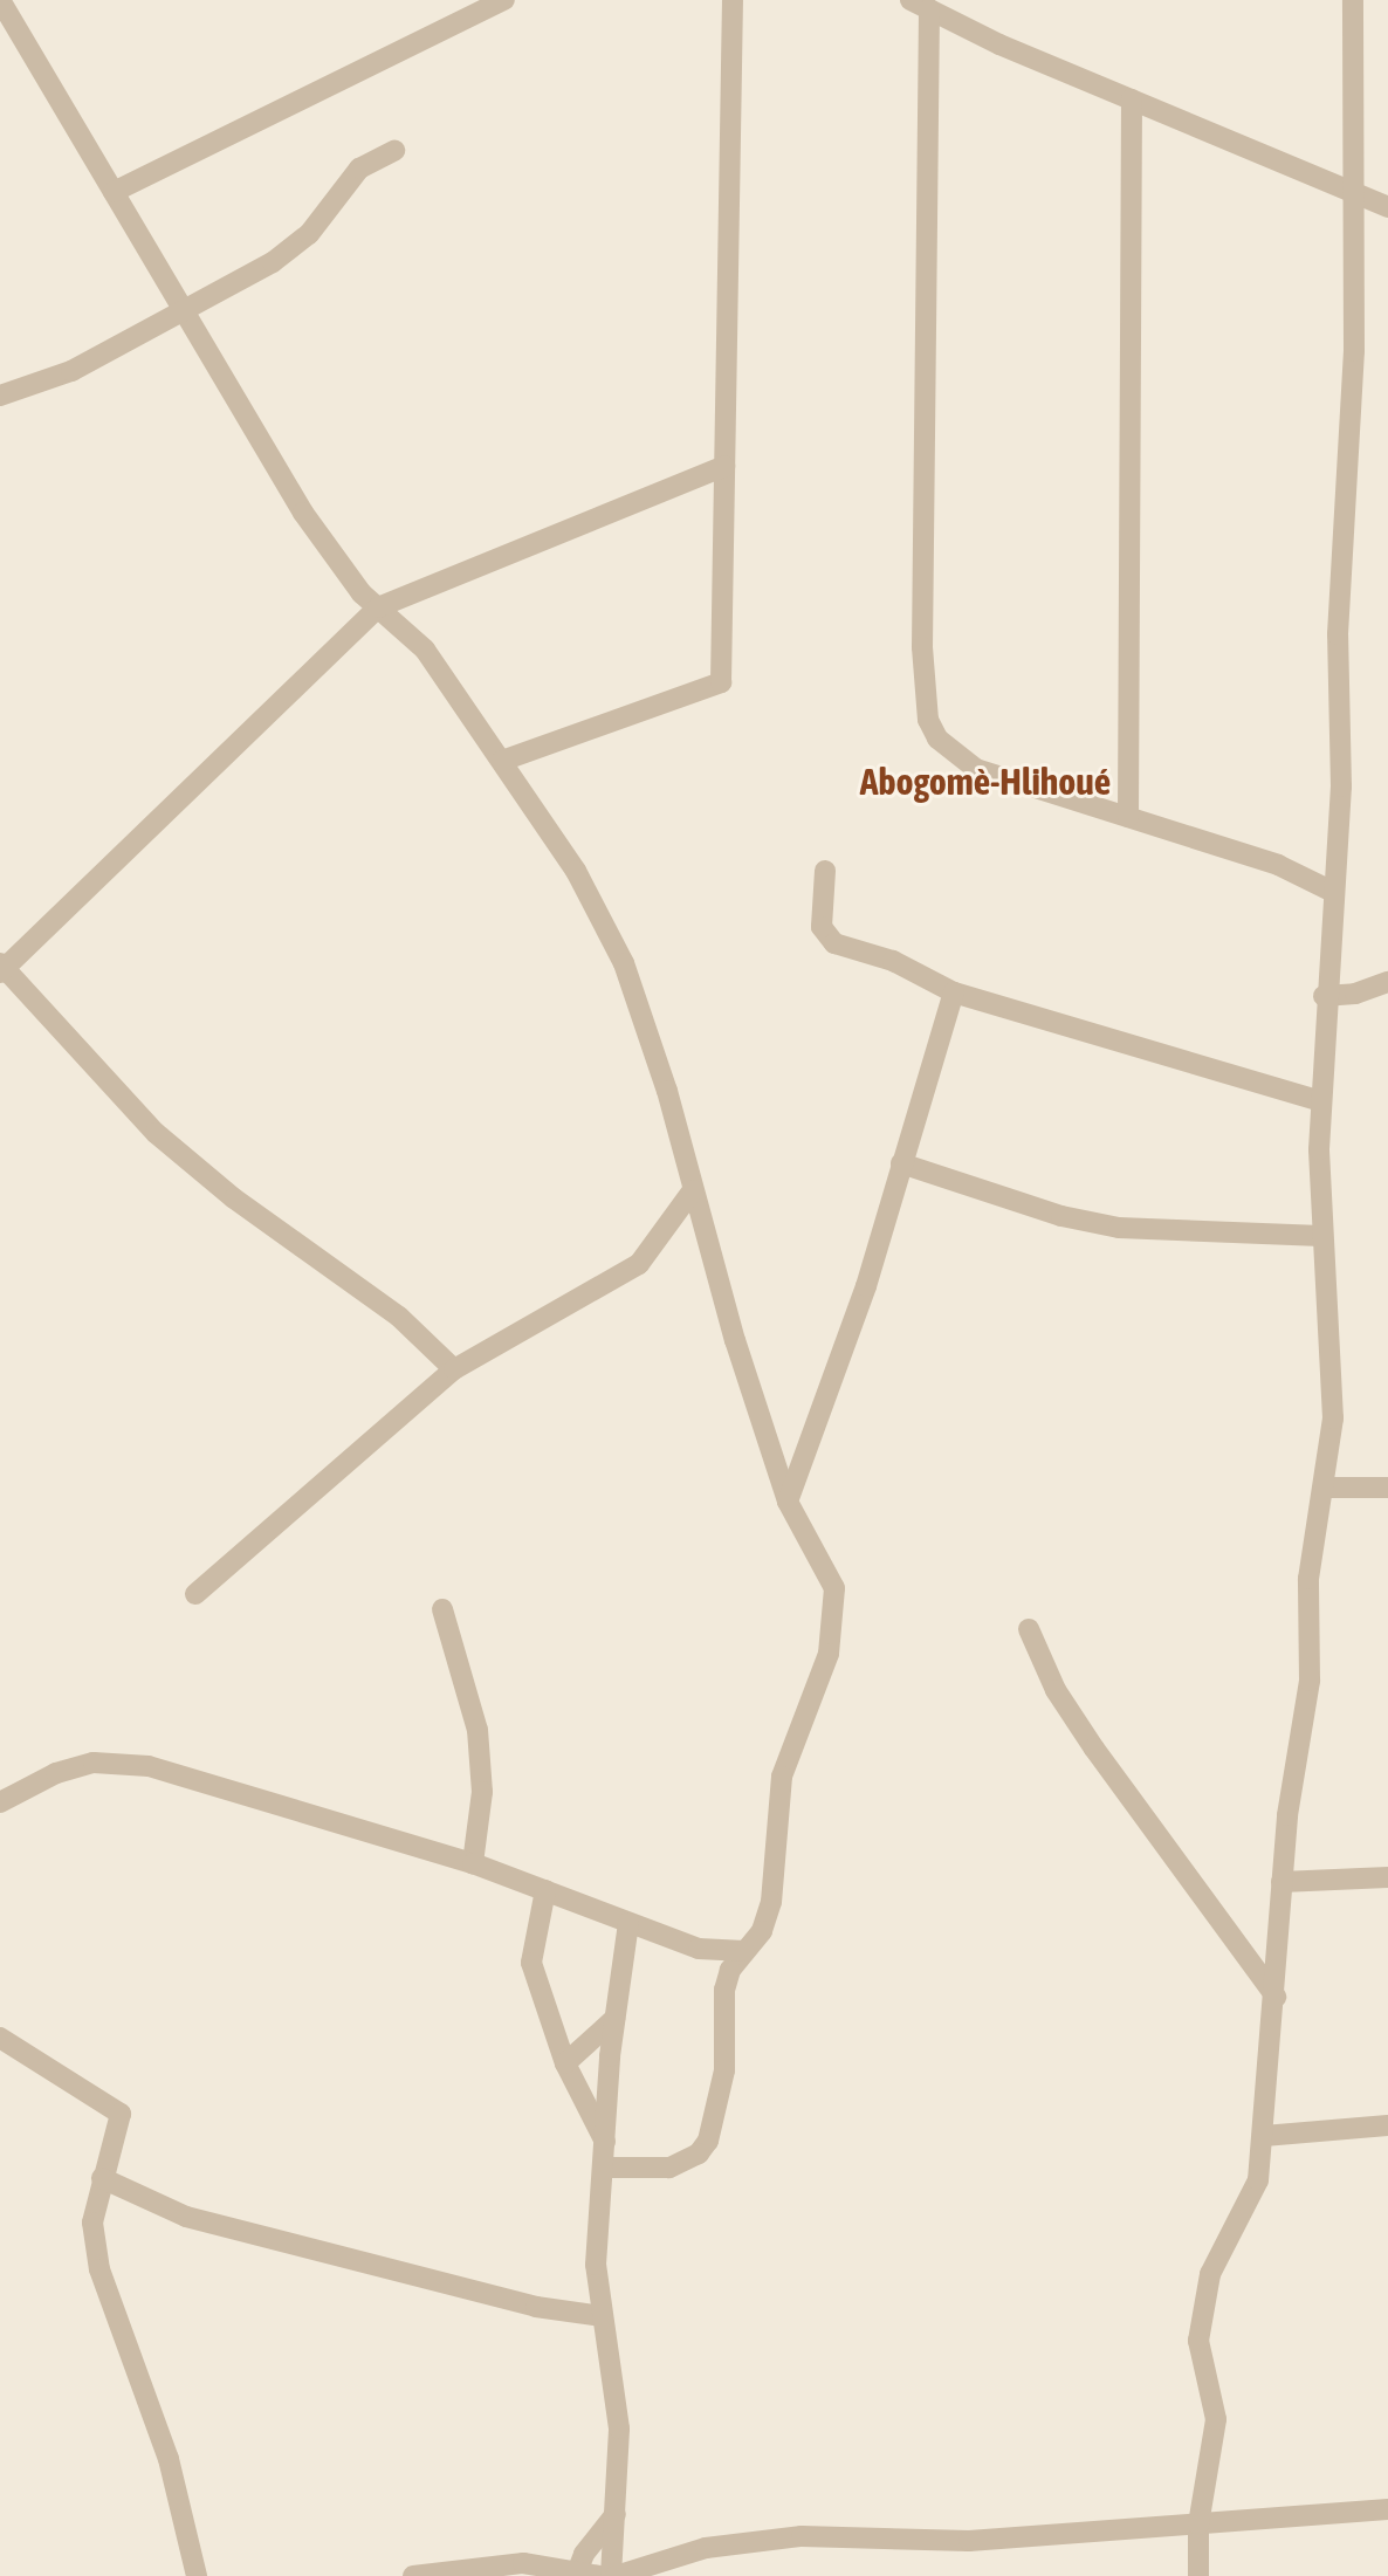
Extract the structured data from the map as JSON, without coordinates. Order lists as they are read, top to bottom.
{
  "districts": ["Abogomè-Hlihoué"]
}
